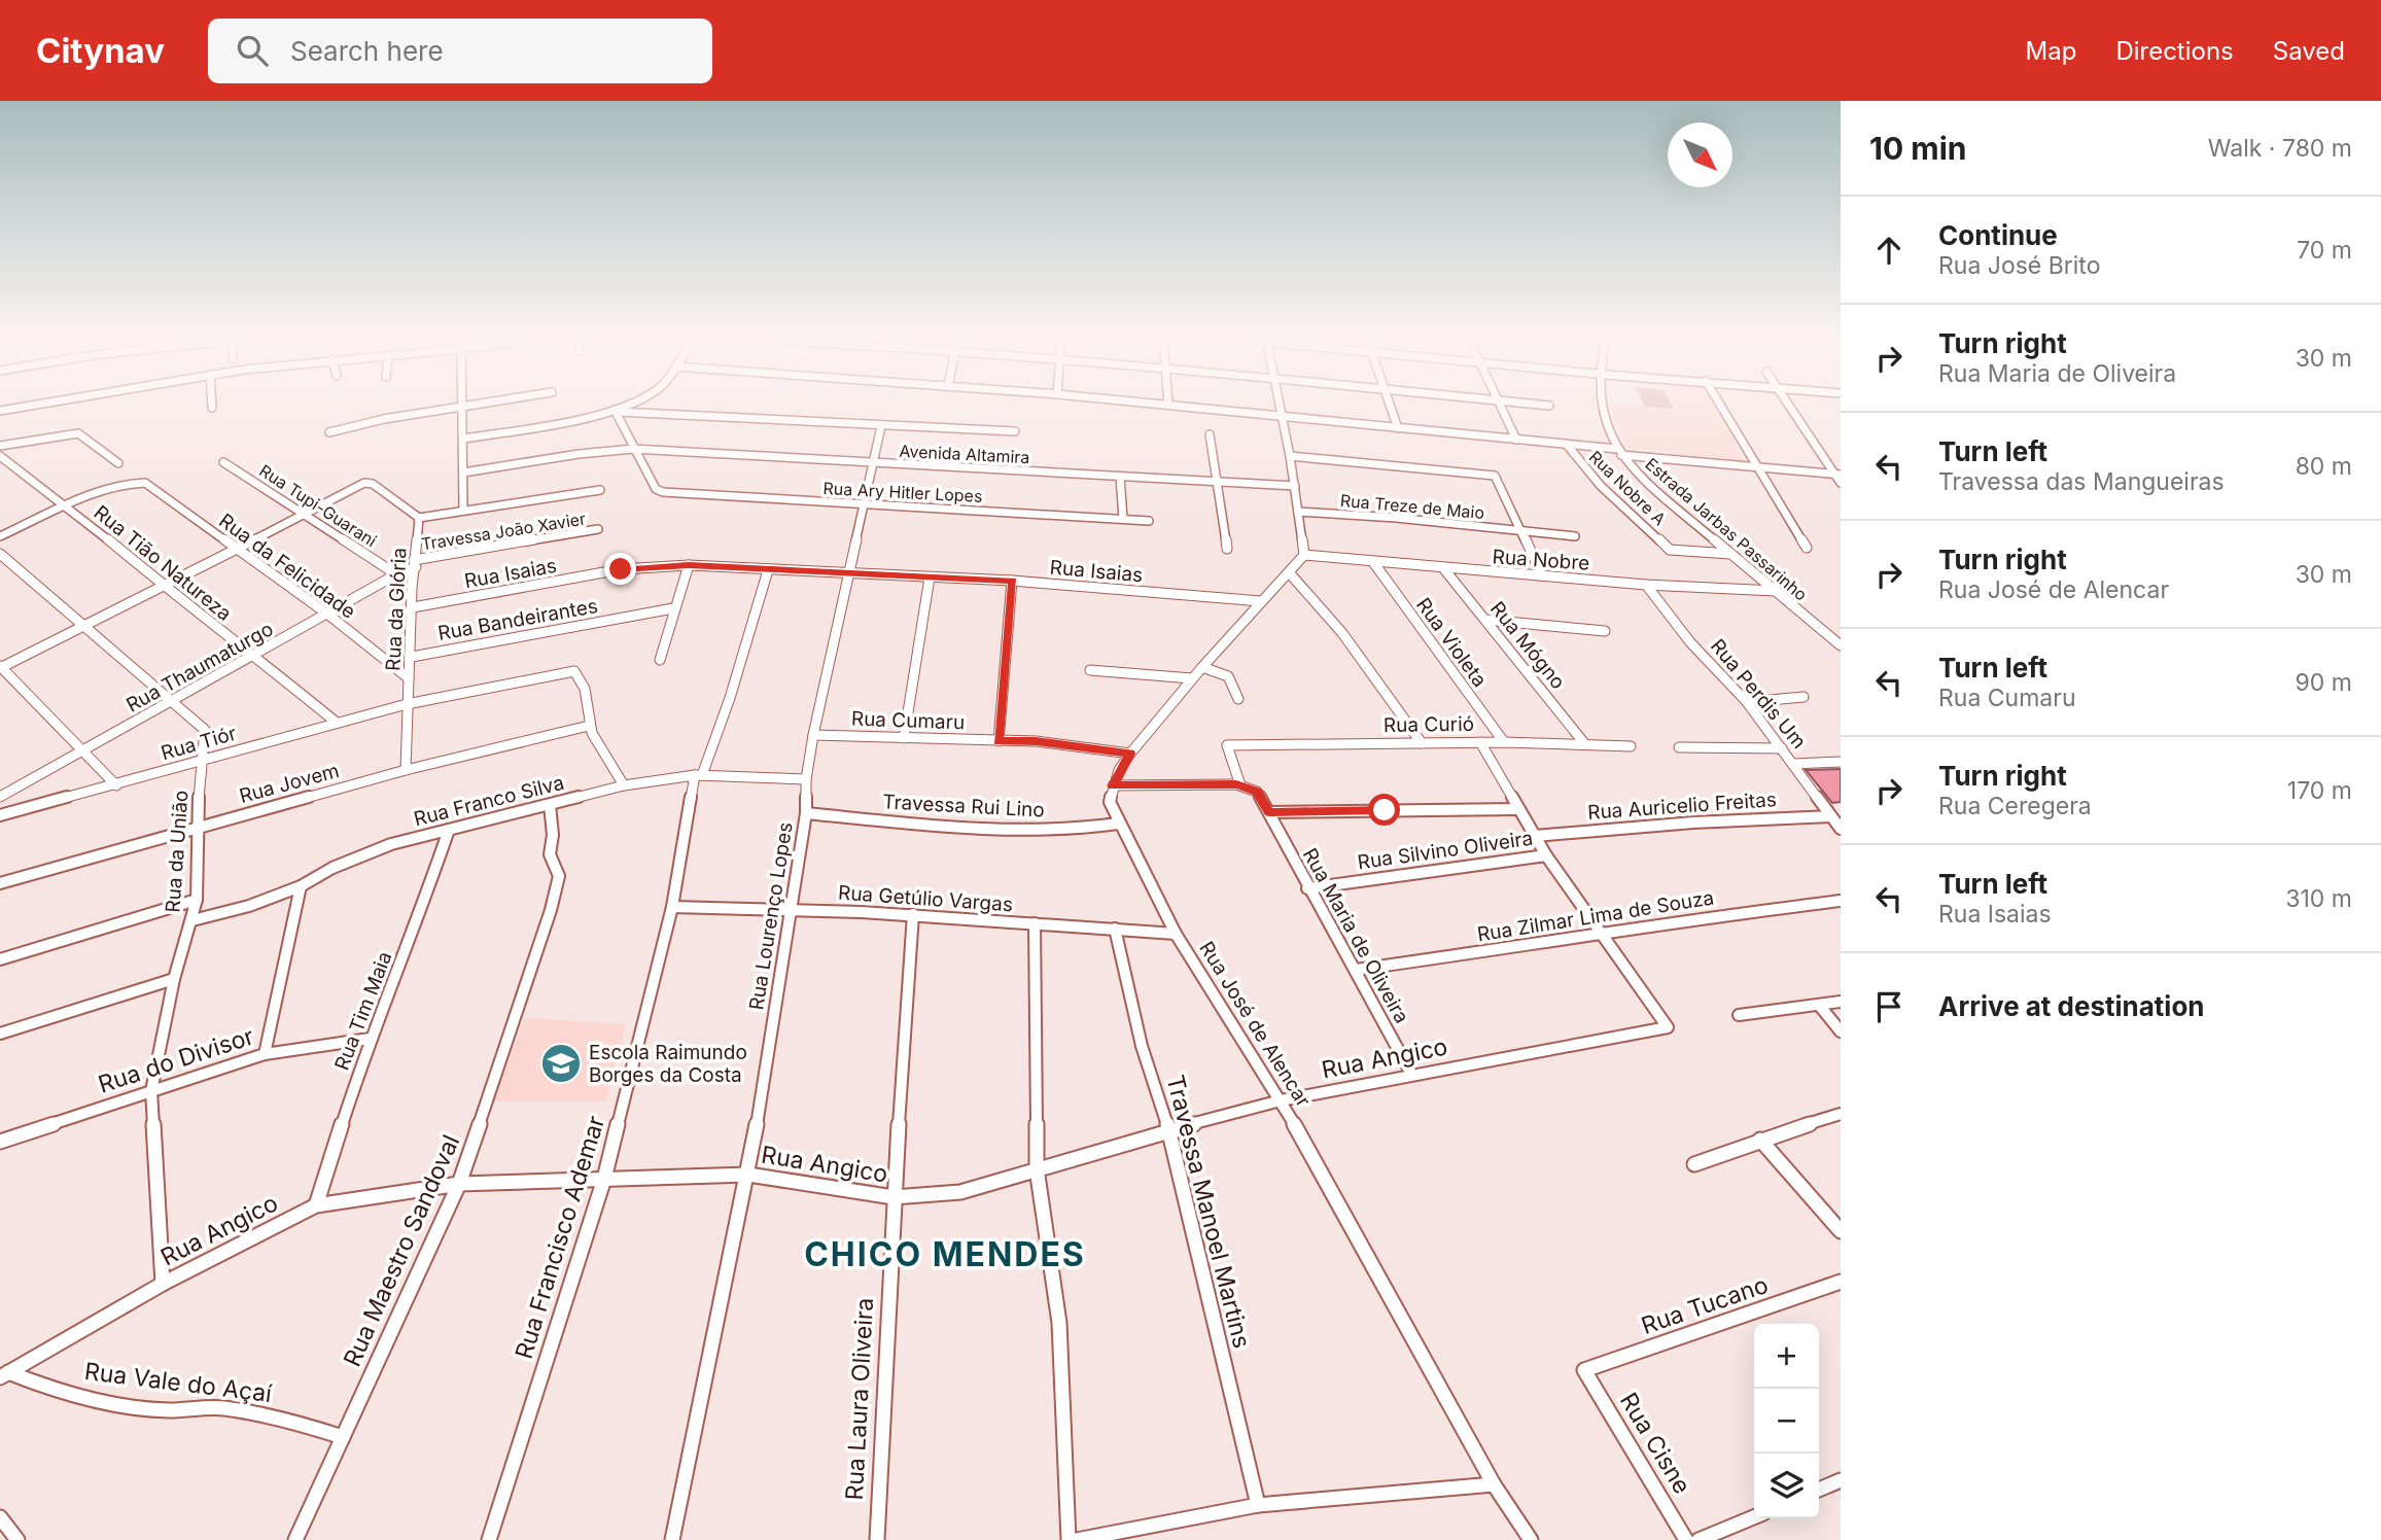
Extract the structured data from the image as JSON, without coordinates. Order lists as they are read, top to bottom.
{
  "streets": {
    "street": [
      "Avenida Altamira",
      "Rua Nobre A",
      "Rua Ary Hitler Lopes",
      "Rua Tupi-Guarani",
      "Rua Treze de Maio",
      "Estrada Jarbas Passarinho",
      "Travessa João Xavier",
      "Rua Nobre",
      "Rua Tião Natureza",
      "Rua da Felicidade",
      "Rua Isaias",
      "Rua da Glória",
      "Rua Bandeirantes",
      "Rua Violeta",
      "Rua Mógno",
      "Rua Thaumaturgo",
      "Rua Perdis Um",
      "Rua Cumaru",
      "Rua Curió",
      "Rua Tiór",
      "Rua Jovem",
      "Rua Franco Silva",
      "Travessa Rui Lino",
      "Rua Auricelio Freitas",
      "Rua Silvino Oliveira",
      "Rua da União",
      "Rua Getúlio Vargas",
      "Rua Lourenço Lopes",
      "Rua Zilmar Lima de Souza",
      "Rua Maria de Oliveira",
      "Rua Tim Maia",
      "Rua José de Alencar",
      "Rua Angico",
      "Rua do Divisor",
      "Travessa Manoel Martins",
      "Rua Francisco Ademar",
      "Rua Maestro Sandoval",
      "Rua Tucano",
      "Rua Vale do Açaí",
      "Rua Laura Oliveira",
      "Rua Cisne"
    ]
  },
  "crossings": [
    ["Avenida Altamira", "Rua Ary Hitler Lopes"],
    ["Avenida Altamira", "Rua Lourenço Lopes"],
    ["Rua Nobre A", "Estrada Jarbas Passarinho"],
    ["Rua Ary Hitler Lopes", "Rua Lourenço Lopes"],
    ["Rua Tupi-Guarani", "Rua Thaumaturgo"],
    ["Estrada Jarbas Passarinho", "Rua Nobre"],
    ["Travessa João Xavier", "Rua da Glória"],
    ["Travessa João Xavier", "Rua Thaumaturgo"],
    ["Rua Nobre", "Rua Violeta"],
    ["Rua Nobre", "Rua Mógno"],
    ["Rua Nobre", "Rua Perdis Um"],
    ["Rua Tião Natureza", "Rua da Felicidade"],
    ["Rua Tião Natureza", "Rua Thaumaturgo"],
    ["Rua Tião Natureza", "Rua Tiór"],
    ["Rua da Felicidade", "Rua da Glória"],
    ["Rua da Felicidade", "Rua Thaumaturgo"],
    ["Rua Isaias", "Rua da Glória"],
    ["Rua Isaias", "Rua Lourenço Lopes"],
    ["Rua Isaias", "Rua Francisco Ademar"],
    ["Rua da Glória", "Rua Bandeirantes"],
    ["Rua da Glória", "Rua Thaumaturgo"],
    ["Rua da Glória", "Rua Tiór"],
    ["Rua da Glória", "Rua Jovem"],
    ["Rua Violeta", "Rua Curió"],
    ["Rua Mógno", "Rua Curió"],
    ["Rua Thaumaturgo", "Rua da União"],
    ["Rua Perdis Um", "Rua Auricelio Freitas"],
    ["Rua Cumaru", "Rua Lourenço Lopes"],
    ["Rua Curió", "Rua Maria de Oliveira"],
    ["Rua Tiór", "Rua Jovem"],
    ["Rua Tiór", "Rua da União"],
    ["Rua Jovem", "Rua da União"],
    ["Rua Franco Silva", "Rua da União"],
    ["Rua Franco Silva", "Rua Lourenço Lopes"],
    ["Rua Franco Silva", "Rua Tim Maia"],
    ["Rua Franco Silva", "Rua Francisco Ademar"],
    ["Rua Franco Silva", "Rua Maestro Sandoval"],
    ["Travessa Rui Lino", "Rua Lourenço Lopes"],
    ["Travessa Rui Lino", "Rua José de Alencar"],
    ["Rua Silvino Oliveira", "Rua Maria de Oliveira"],
    ["Rua da União", "Rua Angico"],
    ["Rua da União", "Rua do Divisor"],
    ["Rua Getúlio Vargas", "Rua Lourenço Lopes"],
    ["Rua Getúlio Vargas", "Rua José de Alencar"],
    ["Rua Getúlio Vargas", "Travessa Manoel Martins"],
    ["Rua Getúlio Vargas", "Rua Francisco Ademar"],
    ["Rua Getúlio Vargas", "Rua Laura Oliveira"],
    ["Rua Lourenço Lopes", "Rua Angico"],
    ["Rua Zilmar Lima de Souza", "Rua Maria de Oliveira"],
    ["Rua Zilmar Lima de Souza", "Rua Angico"],
    ["Rua Maria de Oliveira", "Rua Angico"],
    ["Rua Tim Maia", "Rua Angico"],
    ["Rua Tim Maia", "Rua do Divisor"],
    ["Rua José de Alencar", "Rua Angico"],
    ["Rua Angico", "Travessa Manoel Martins"],
    ["Rua Angico", "Rua Francisco Ademar"],
    ["Rua Angico", "Rua Maestro Sandoval"],
    ["Rua Angico", "Rua Vale do Açaí"],
    ["Rua Angico", "Rua Laura Oliveira"],
    ["Rua Maestro Sandoval", "Rua Vale do Açaí"],
    ["Rua Tucano", "Rua Cisne"]
  ],
  "districts": ["CHICO MENDES"],
  "places": {
    "school or university": ["Escola Raimundo Borges da Costa"]
  },
  "north": "bottom right",
  "page": {
    "header": "Citynav",
    "search": "Search here",
    "nav": ["Map", "Directions", "Saved"],
    "heading": ["10 min", "Walk · 780 m"],
    "list": [
      ["Continue", "Rua José Brito", "70 m"],
      ["Turn right", "Rua Maria de Oliveira", "30 m"],
      ["Turn left", "Travessa das Mangueiras", "80 m"],
      ["Turn right", "Rua José de Alencar", "30 m"],
      ["Turn left", "Rua Cumaru", "90 m"],
      ["Turn right", "Rua Ceregera", "170 m"],
      ["Turn left", "Rua Isaias", "310 m"],
      "Arrive at destination"
    ],
    "map_buttons": ["+", "−"]
  }
}
